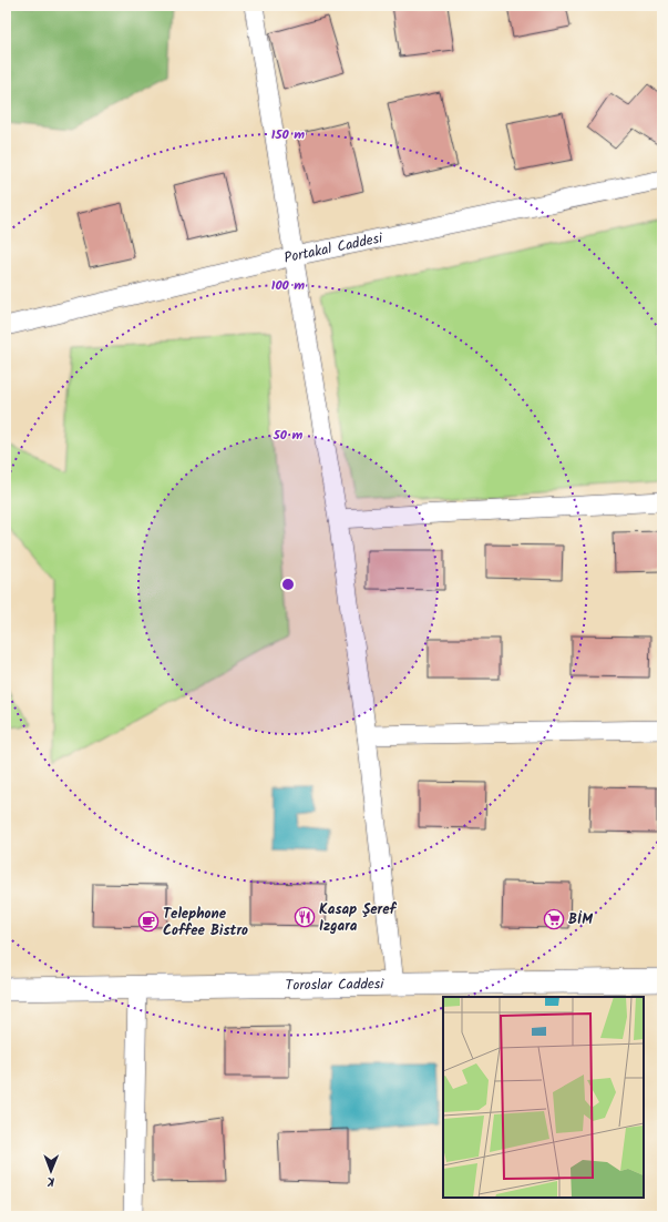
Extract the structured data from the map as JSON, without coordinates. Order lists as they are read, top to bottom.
{
  "streets": {
    "street": ["Portakal Caddesi", "Toroslar Caddesi"]
  },
  "places": {
    "restaurant": ["Kasap Şeref Izgara"],
    "supermarket": ["BİM"],
    "cafe": ["Telephone Coffee Bistro"]
  },
  "north": "bottom",
  "rings": ["150 m", "100 m", "50 m"]
}
